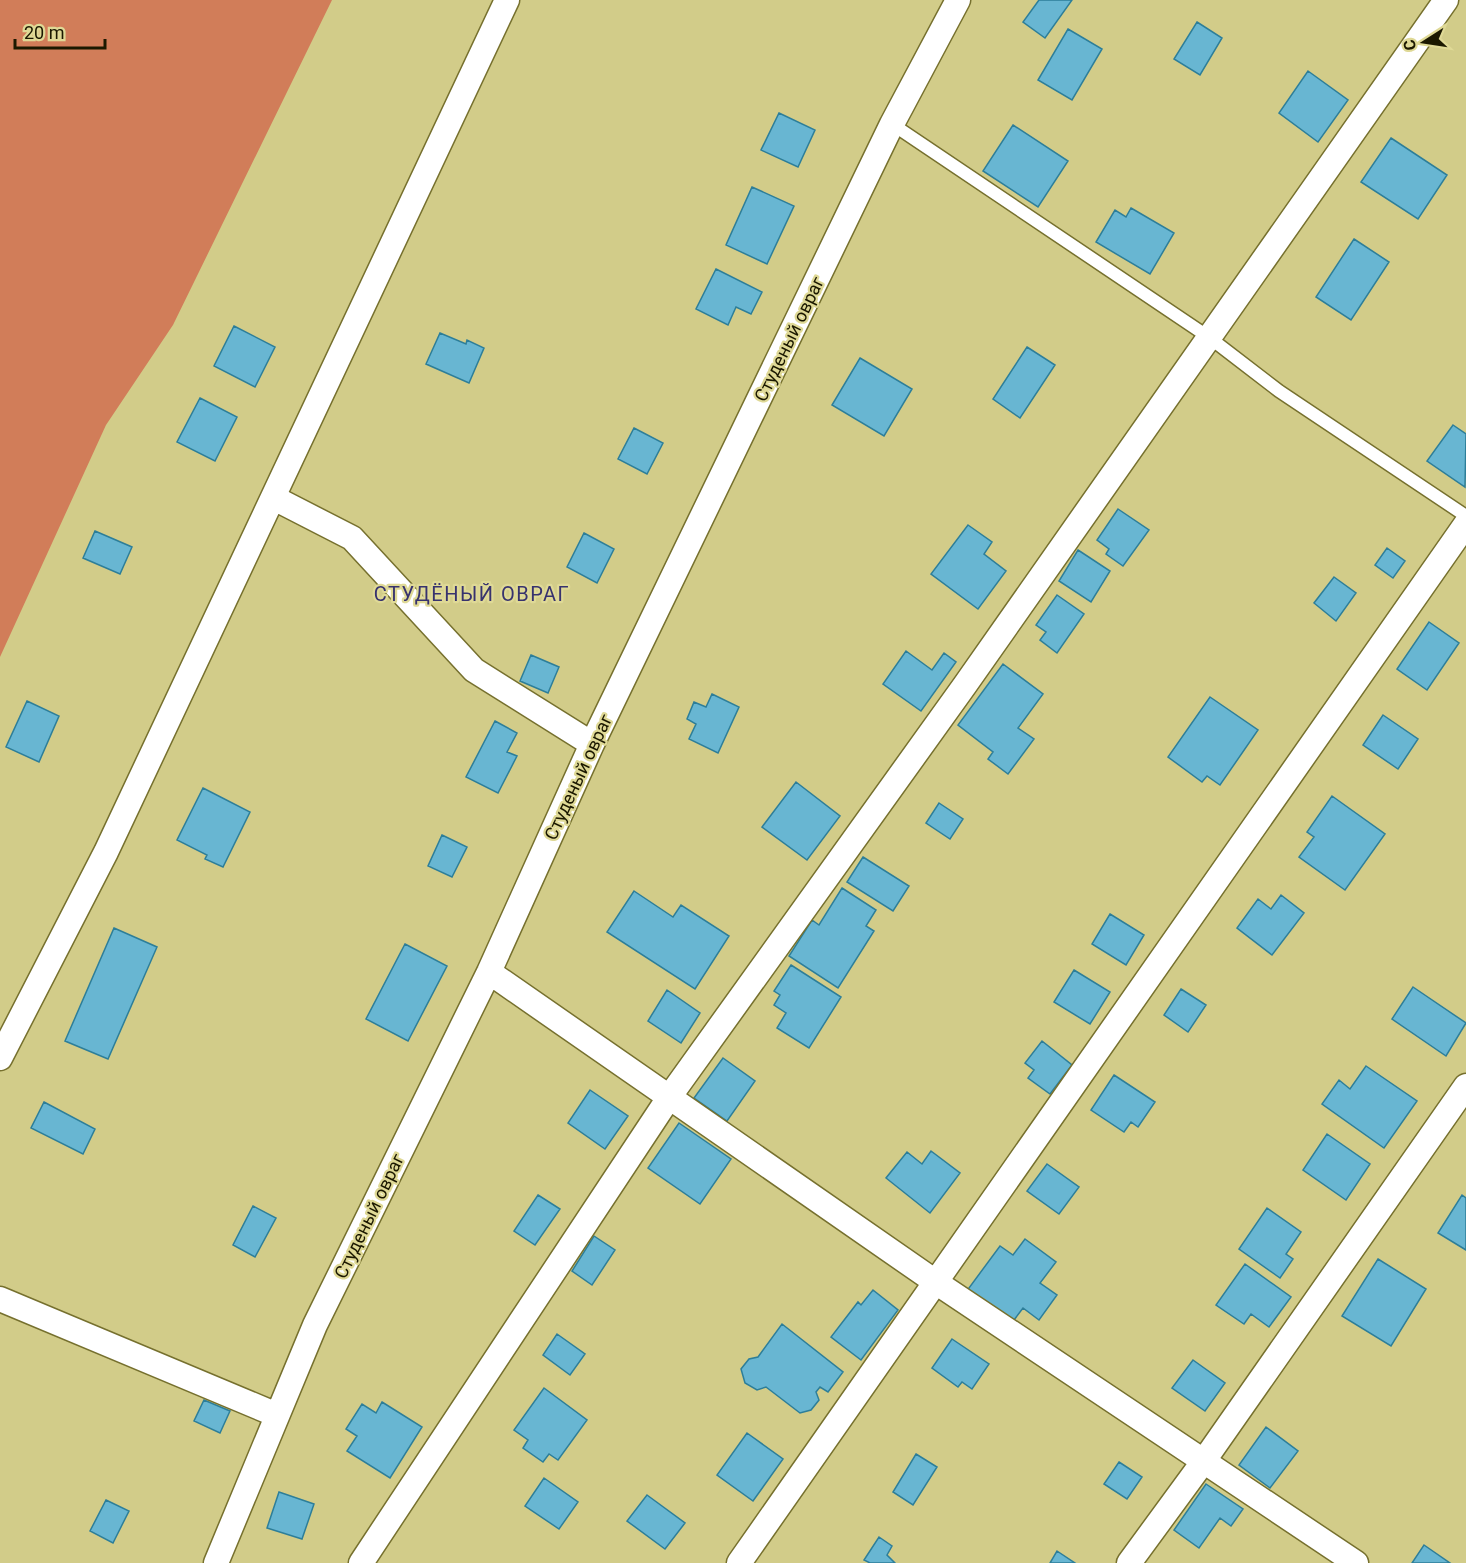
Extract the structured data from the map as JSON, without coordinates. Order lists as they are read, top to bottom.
{
  "streets": {
    "street": ["Студеный овраг"]
  },
  "districts": ["СТУДЁНЫЙ ОВРАГ"],
  "scale_bar": "20 m",
  "north": "left"
}
